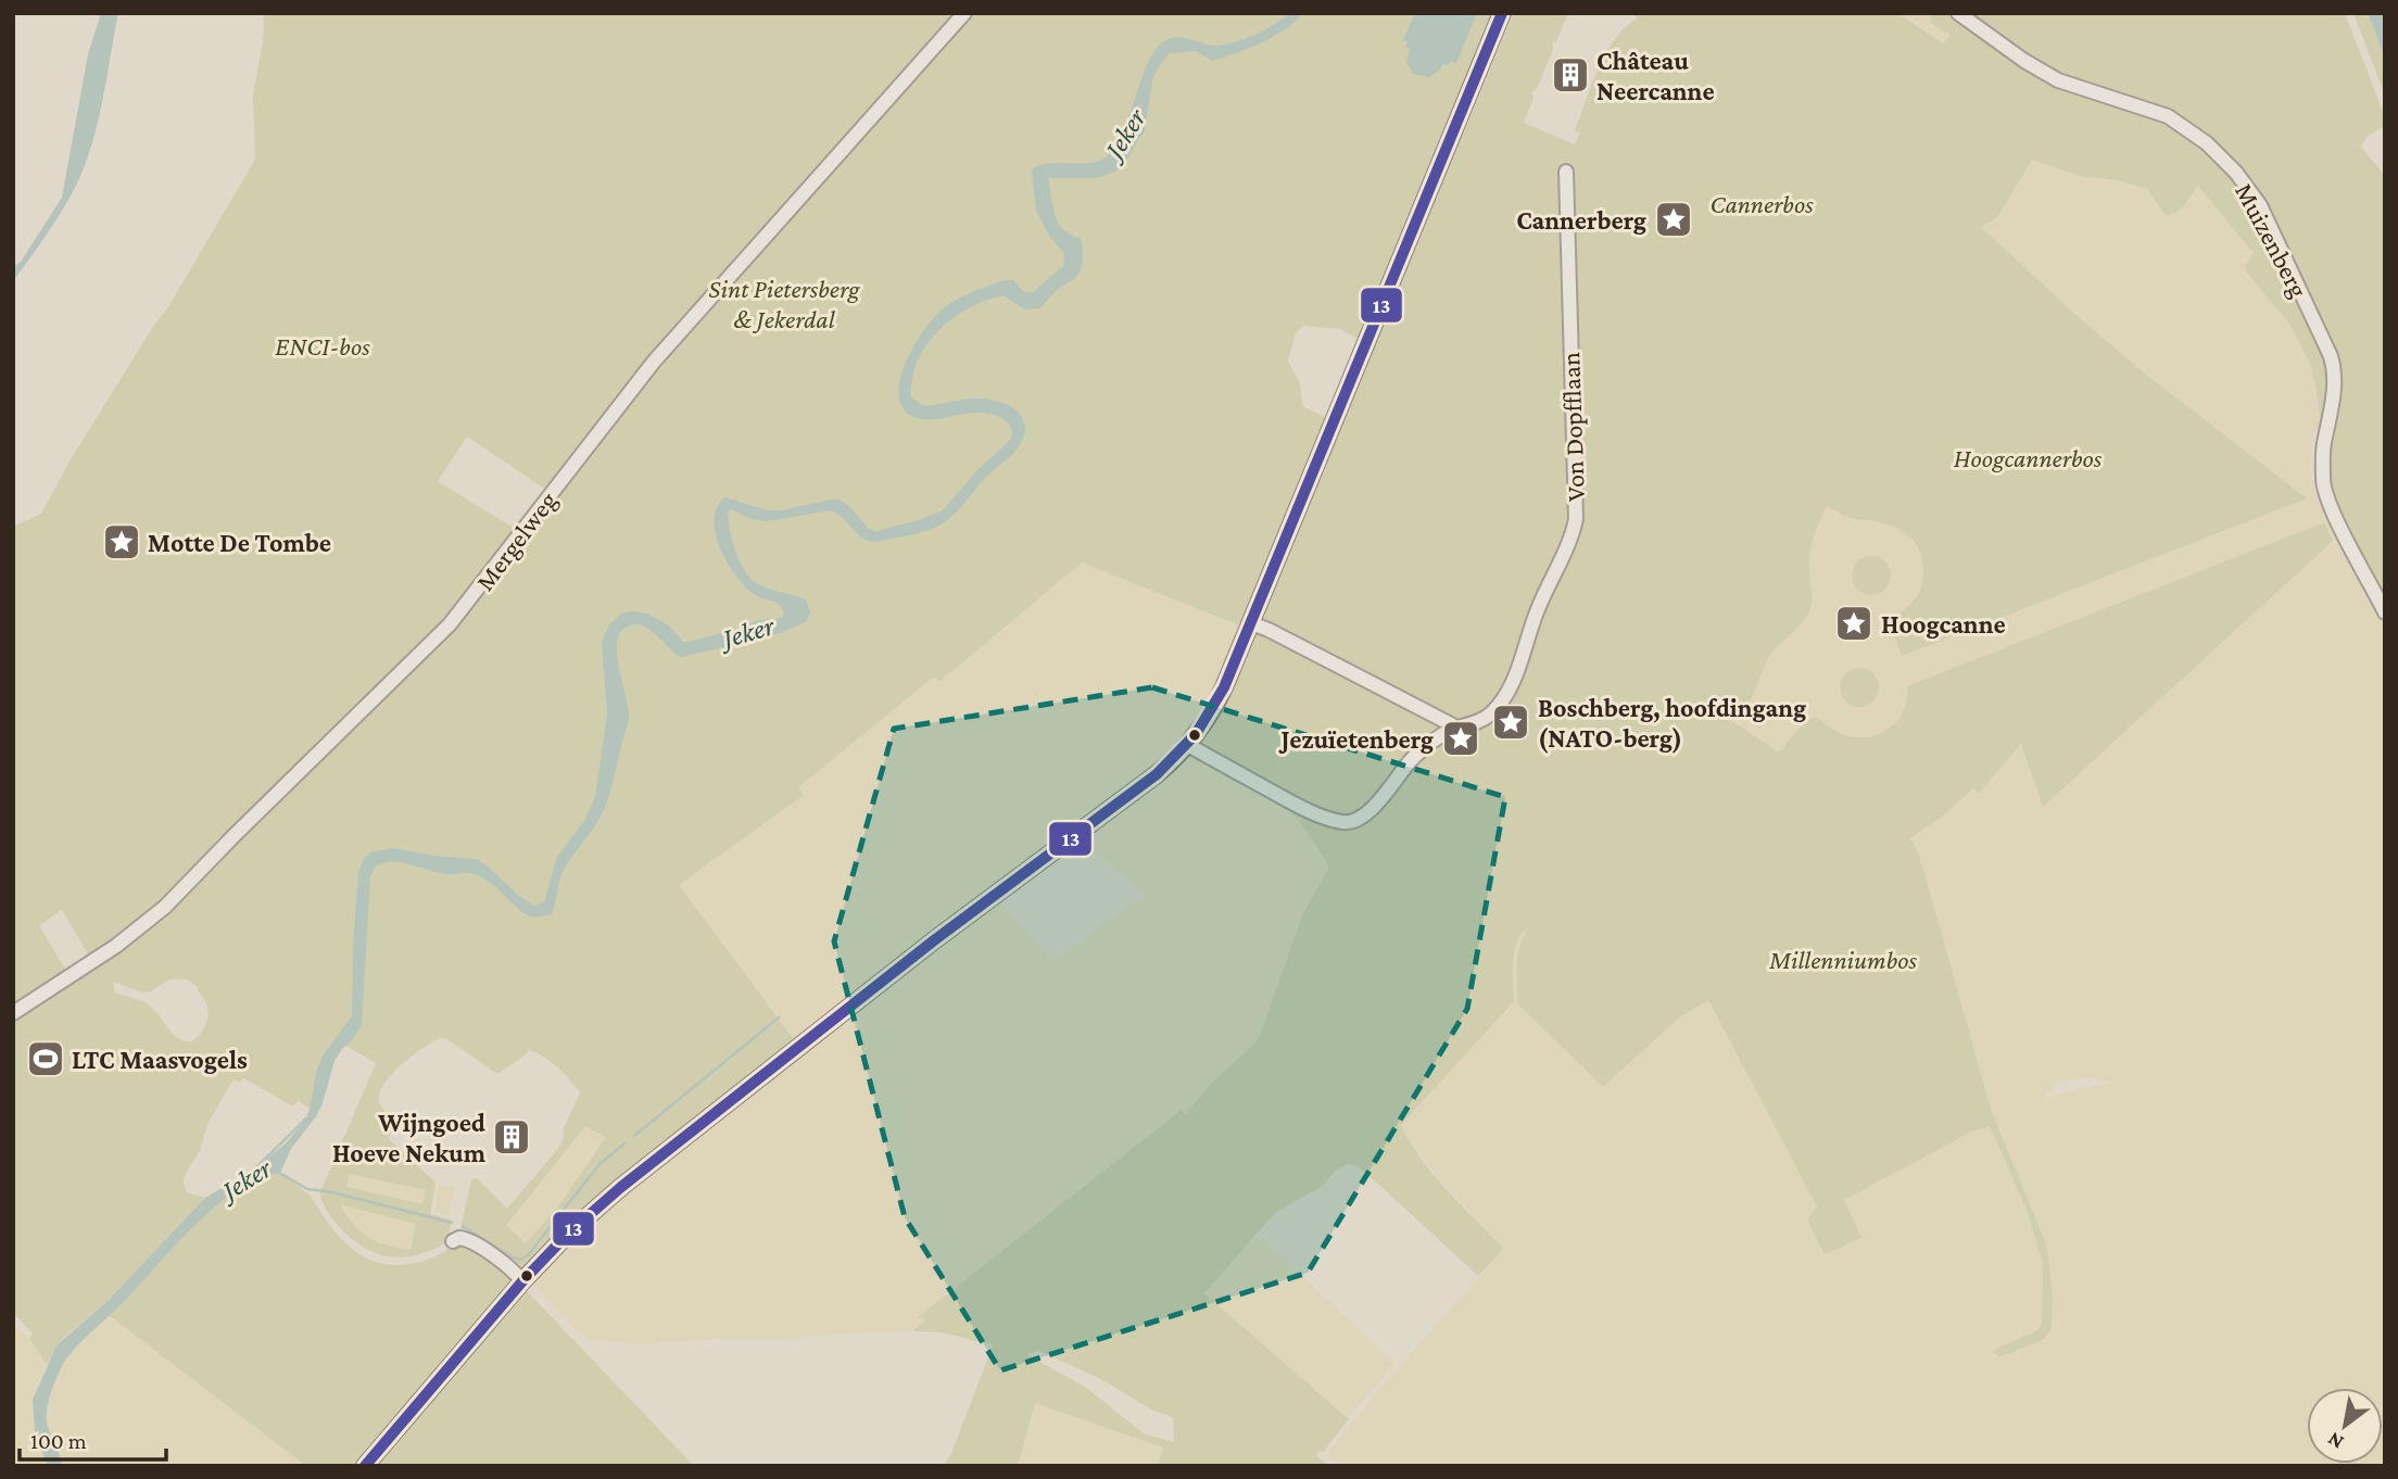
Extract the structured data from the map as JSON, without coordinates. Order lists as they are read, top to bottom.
{
  "streets": {
    "street": ["Muizenberg", "Von Dopfflaan", "Mergelweg"]
  },
  "water": ["Jeker"],
  "parks": [
    "Cannerbos",
    "Sint Pietersberg & Jekerdal",
    "ENCI-bos",
    "Hoogcannerbos",
    "Millenniumbos"
  ],
  "places": {
    "building": ["Château Neercanne", "Wijngoed Hoeve Nekum"],
    "place": [
      "Cannerberg",
      "Motte De Tombe",
      "Hoogcanne",
      "Boschberg, hoofdingang (NATO-berg)",
      "Jezuïetenberg"
    ],
    "sports": ["LTC Maasvogels"]
  },
  "lines": ["transit line 13"],
  "scale_bar": "100 m",
  "north": "bottom left"
}
